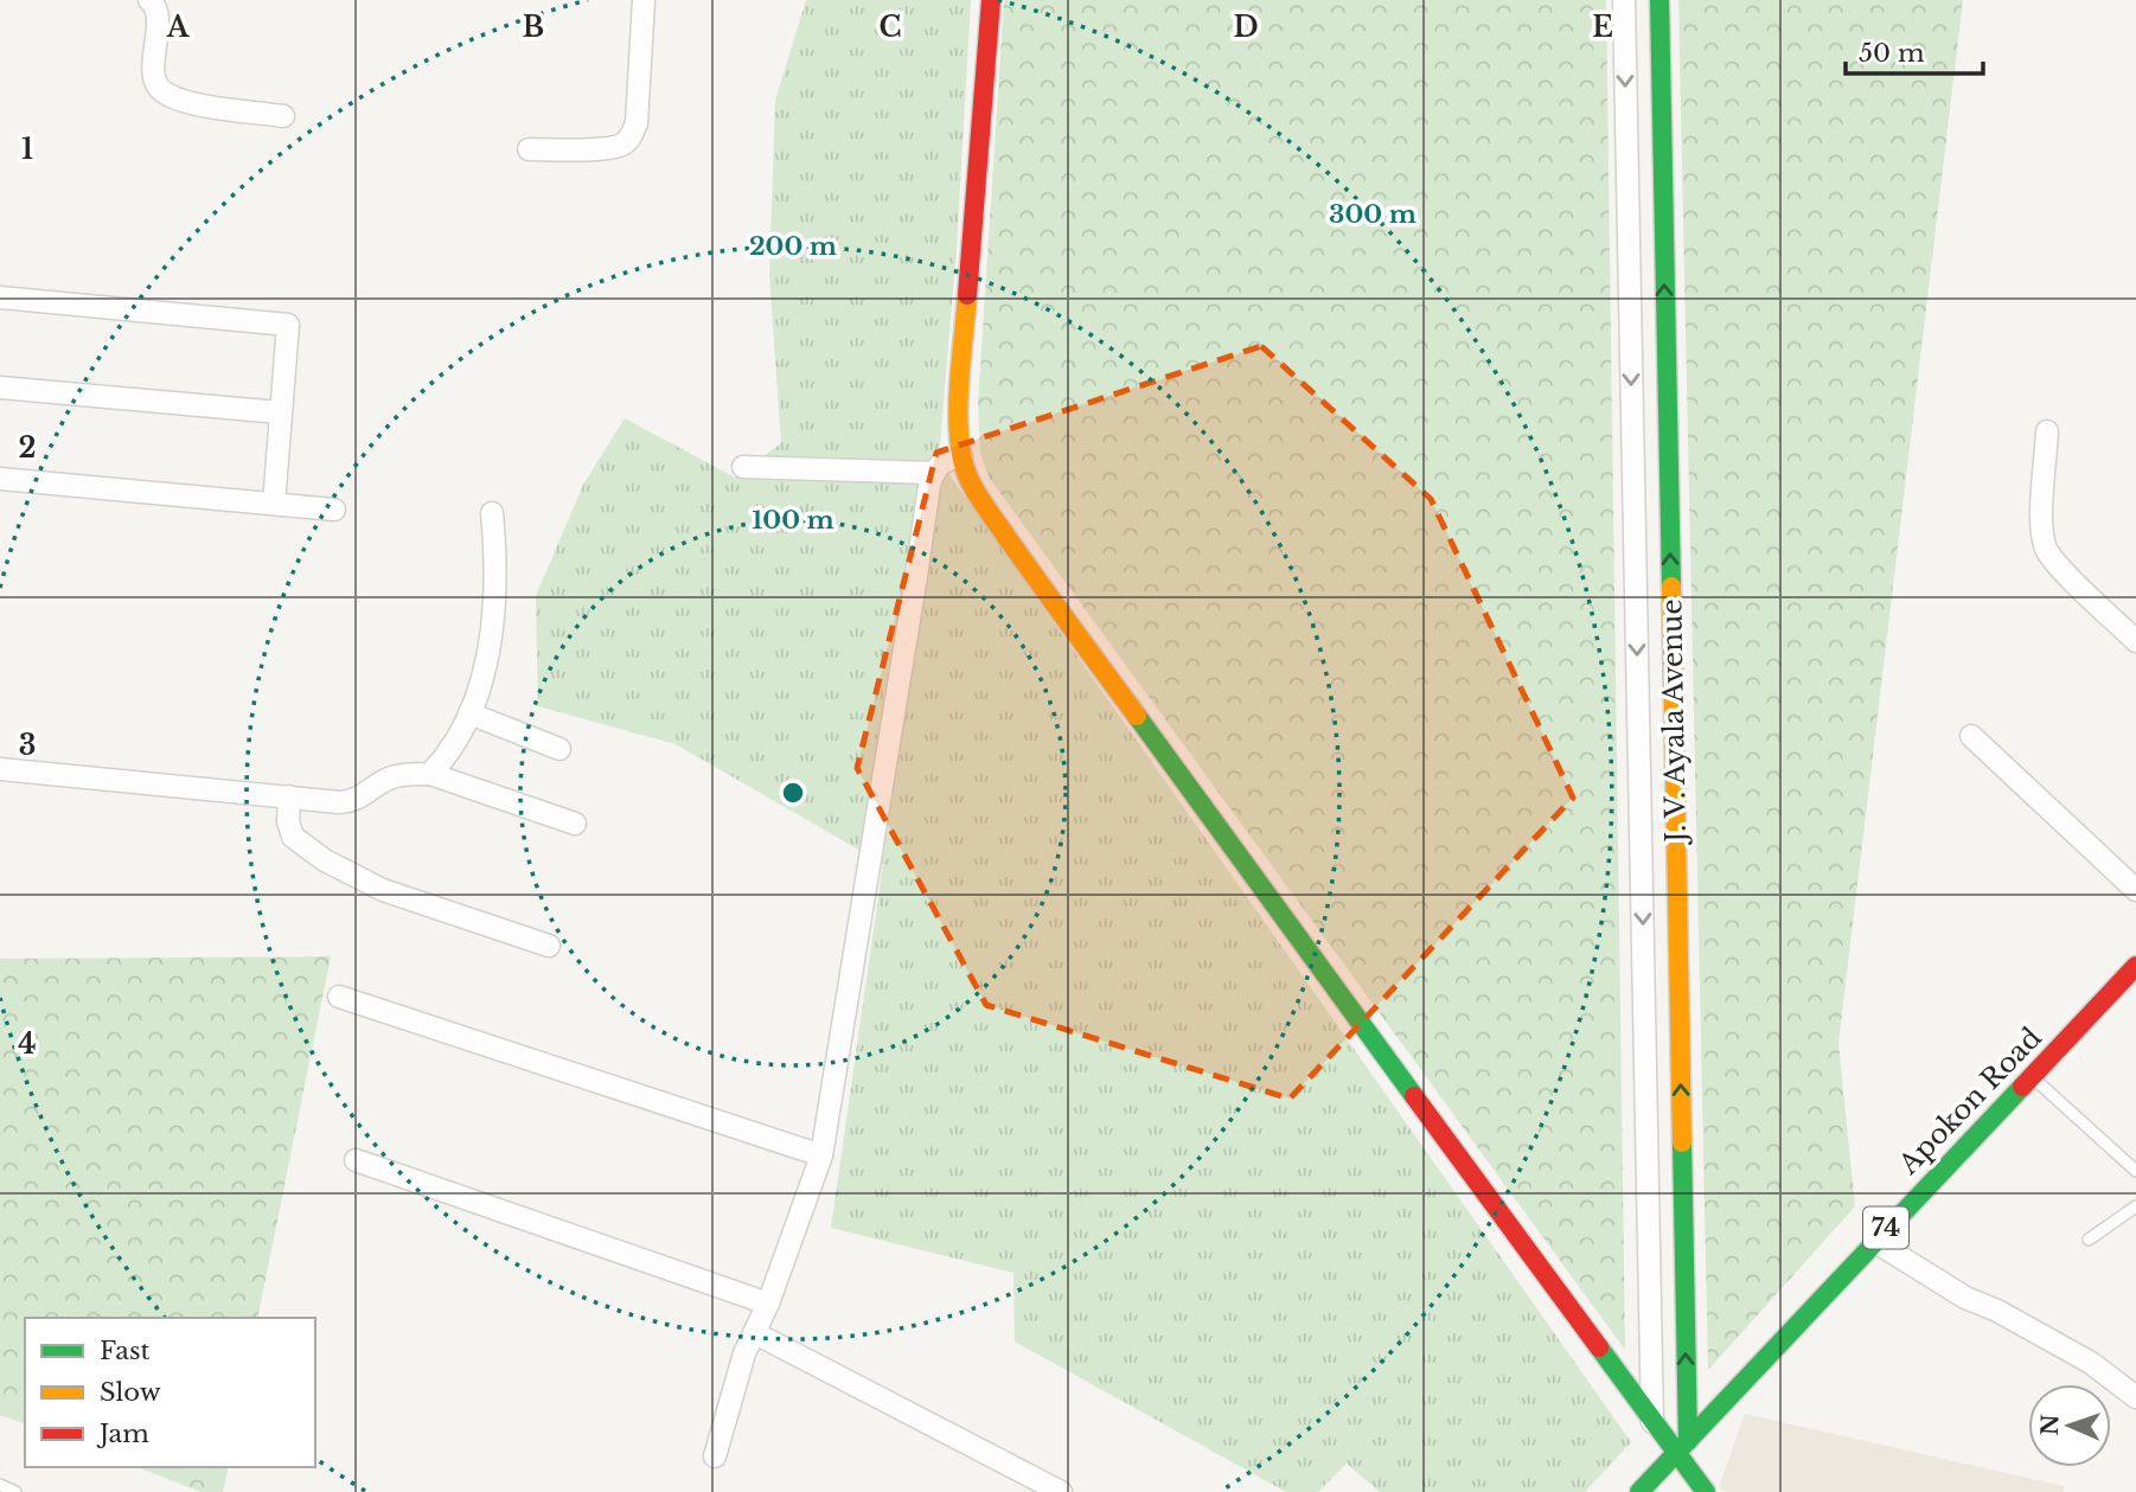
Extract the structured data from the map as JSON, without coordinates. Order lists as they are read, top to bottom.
{
  "streets": {
    "main road": ["J. V. Ayala Avenue", "Apokon Road", "74"]
  },
  "crossings": [
    ["J. V. Ayala Avenue", "Apokon Road"]
  ],
  "legend": ["Fast", "Slow", "Jam"],
  "scale_bar": "50 m",
  "north": "left",
  "grid": {
    "columns": [
      "A",
      "B",
      "C",
      "D",
      "E"
    ],
    "rows": [
      "1",
      "2",
      "3",
      "4"
    ]
  },
  "rings": ["300 m", "200 m", "100 m"]
}
